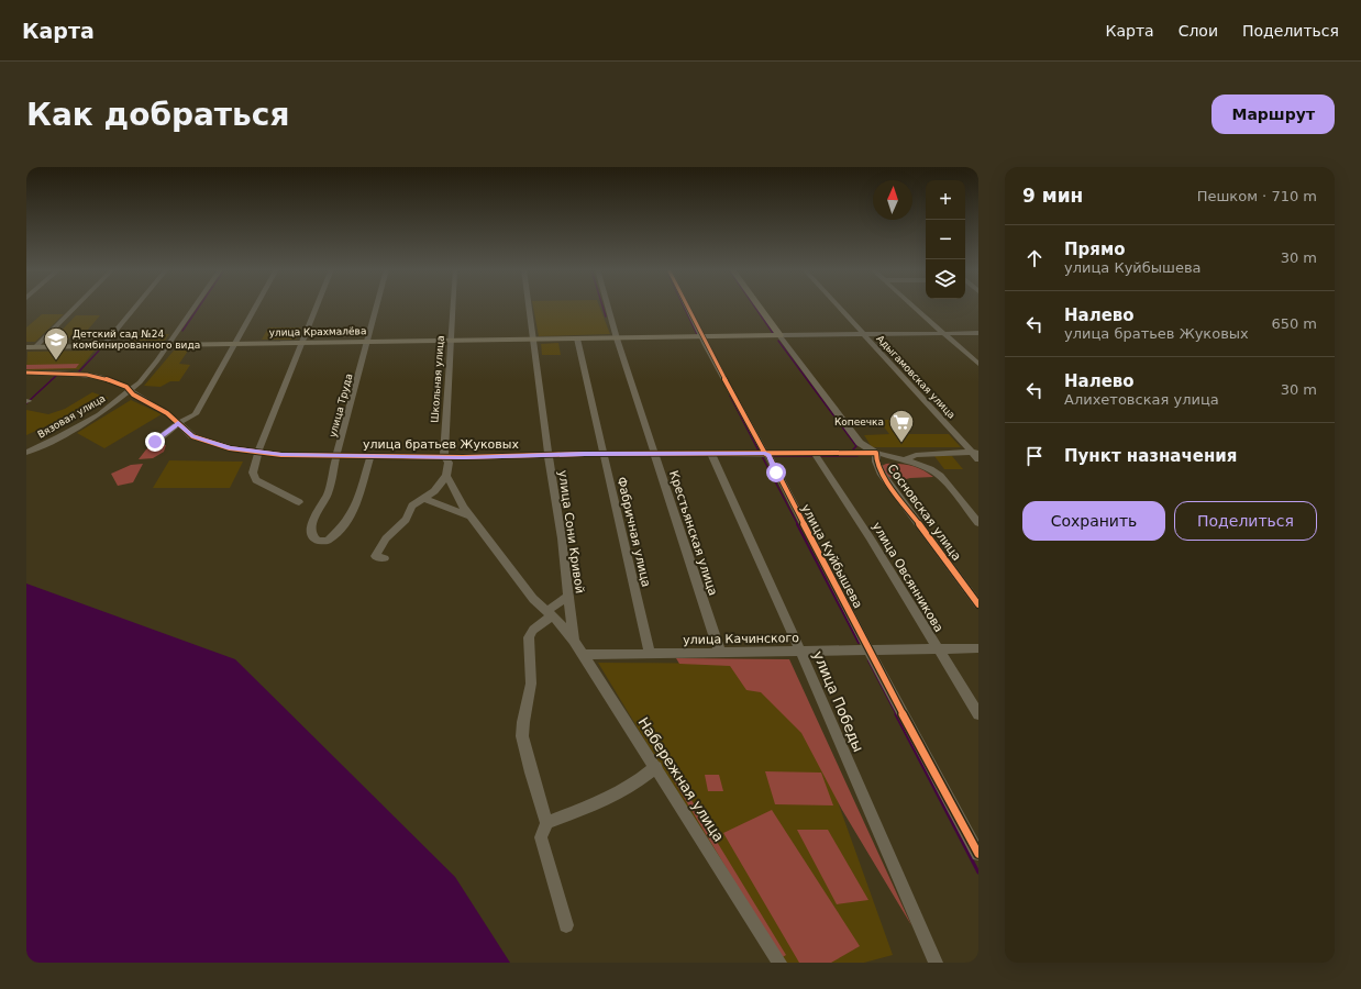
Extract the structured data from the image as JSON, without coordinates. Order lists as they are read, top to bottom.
{
  "streets": {
    "main road": ["улица Крахмалёва"],
    "street": [
      "Адыгамовская улица",
      "Школьная улица",
      "улица Труда",
      "Вязовая улица",
      "улица братьев Жуковых",
      "Сосновская улица",
      "улица Сони Кривой",
      "Фабричная улица",
      "Крестьянская улица",
      "улица Куйбышева",
      "улица Овсянникова",
      "улица Качинского",
      "улица Победы",
      "Набережная улица"
    ]
  },
  "crossings": [
    ["улица Крахмалёва", "Адыгамовская улица"],
    ["улица Крахмалёва", "Школьная улица"],
    ["улица Крахмалёва", "улица Труда"],
    ["улица Крахмалёва", "Вязовая улица"],
    ["улица Крахмалёва", "улица Сони Кривой"],
    ["улица Крахмалёва", "Фабричная улица"],
    ["улица Крахмалёва", "Крестьянская улица"],
    ["улица Крахмалёва", "улица Куйбышева"],
    ["Школьная улица", "улица братьев Жуковых"],
    ["улица Труда", "улица братьев Жуковых"],
    ["Вязовая улица", "улица братьев Жуковых"],
    ["улица братьев Жуковых", "Сосновская улица"],
    ["улица братьев Жуковых", "улица Сони Кривой"],
    ["улица братьев Жуковых", "Фабричная улица"],
    ["улица братьев Жуковых", "Крестьянская улица"],
    ["улица братьев Жуковых", "улица Куйбышева"],
    ["улица братьев Жуковых", "улица Овсянникова"],
    ["улица братьев Жуковых", "улица Победы"],
    ["улица Сони Кривой", "Набережная улица"],
    ["Фабричная улица", "улица Качинского"],
    ["Крестьянская улица", "улица Качинского"],
    ["улица Куйбышева", "улица Качинского"],
    ["улица Овсянникова", "улица Качинского"],
    ["улица Качинского", "улица Победы"],
    ["улица Качинского", "Набережная улица"]
  ],
  "places": {
    "school or university": ["Детский сад №24 комбинированного вида"],
    "supermarket": ["Копеечка"]
  },
  "north": "top",
  "page": {
    "header": "Карта",
    "nav": ["Карта", "Слои", "Поделиться"],
    "buttons": [
      "Маршрут",
      ["Сохранить", "Поделиться"]
    ],
    "title": "Как добраться",
    "heading": ["9 мин", "Пешком · 710 m"],
    "map_buttons": ["+", "−"],
    "list": [
      ["Прямо", "улица Куйбышева", "30 m"],
      ["Налево", "улица братьев Жуковых", "650 m"],
      ["Налево", "Алихетовская улица", "30 m"],
      "Пункт назначения"
    ]
  }
}
